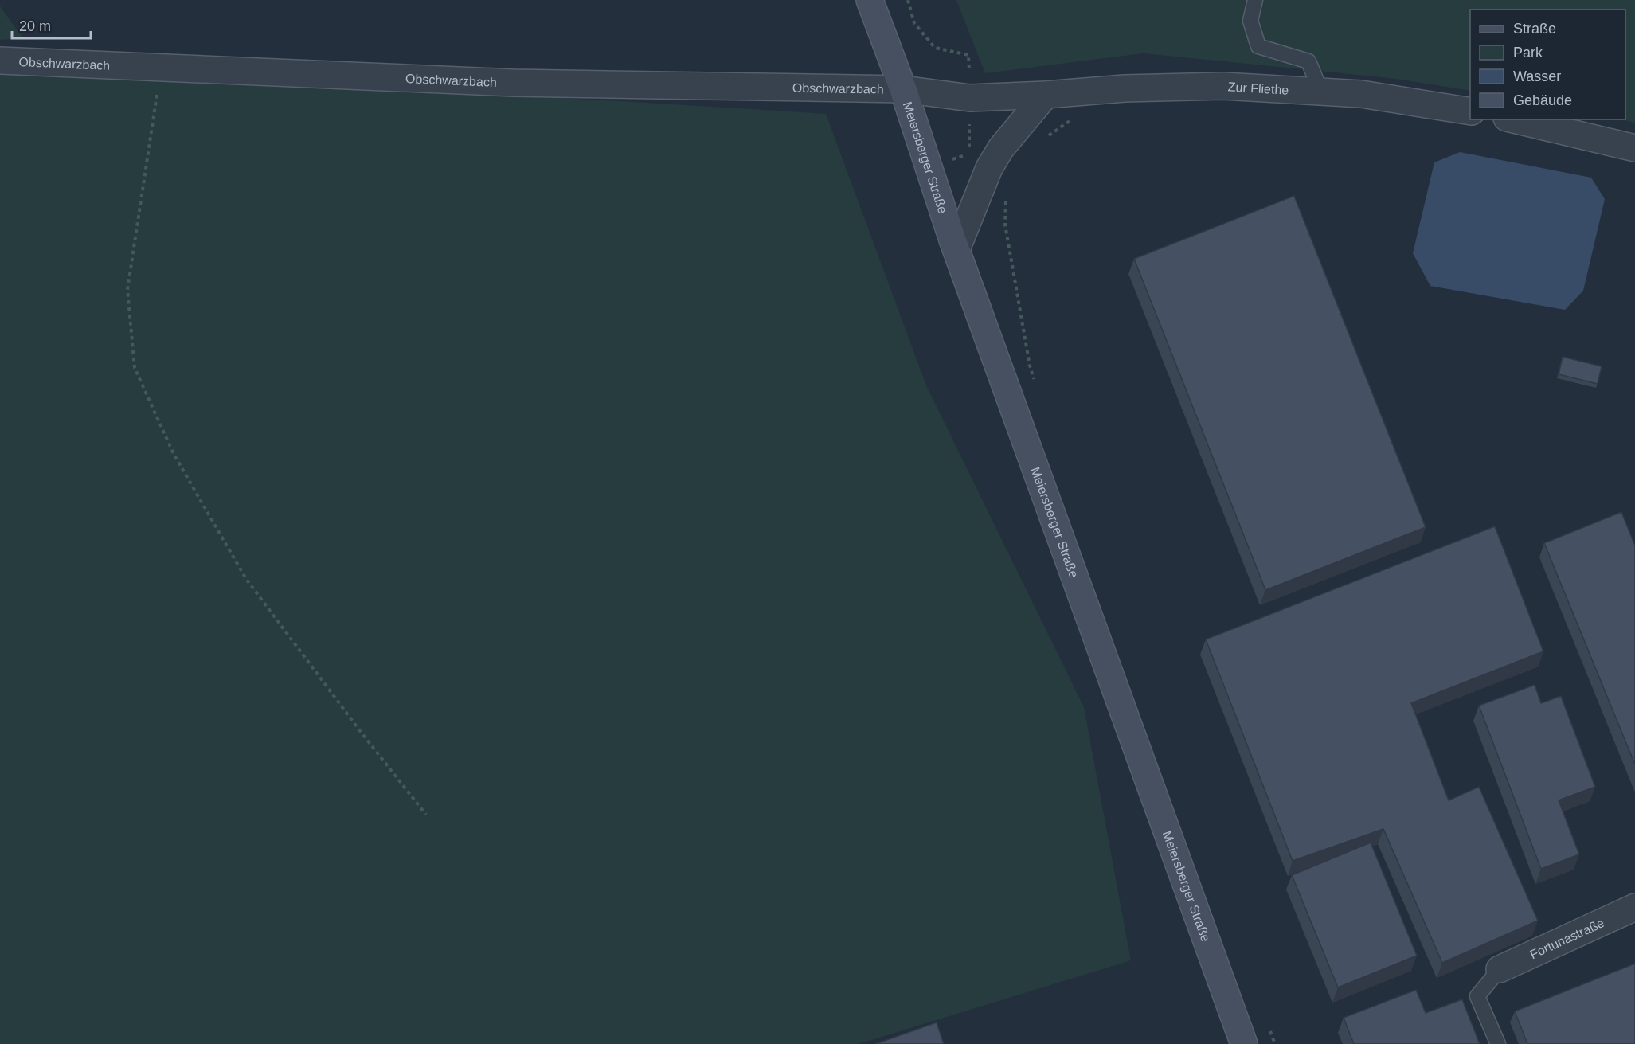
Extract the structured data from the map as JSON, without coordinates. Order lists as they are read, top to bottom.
{
  "streets": {
    "main road": ["Meiersberger Straße"],
    "street": ["Obschwarzbach", "Zur Fliethe", "Fortunastraße"]
  },
  "crossings": [
    ["Obschwarzbach", "Zur Fliethe"],
    ["Obschwarzbach", "Meiersberger Straße"],
    ["Zur Fliethe", "Meiersberger Straße"]
  ],
  "legend": [
    "Straße",
    "Park",
    "Wasser",
    "Gebäude"
  ],
  "scale_bar": "20 m"
}
